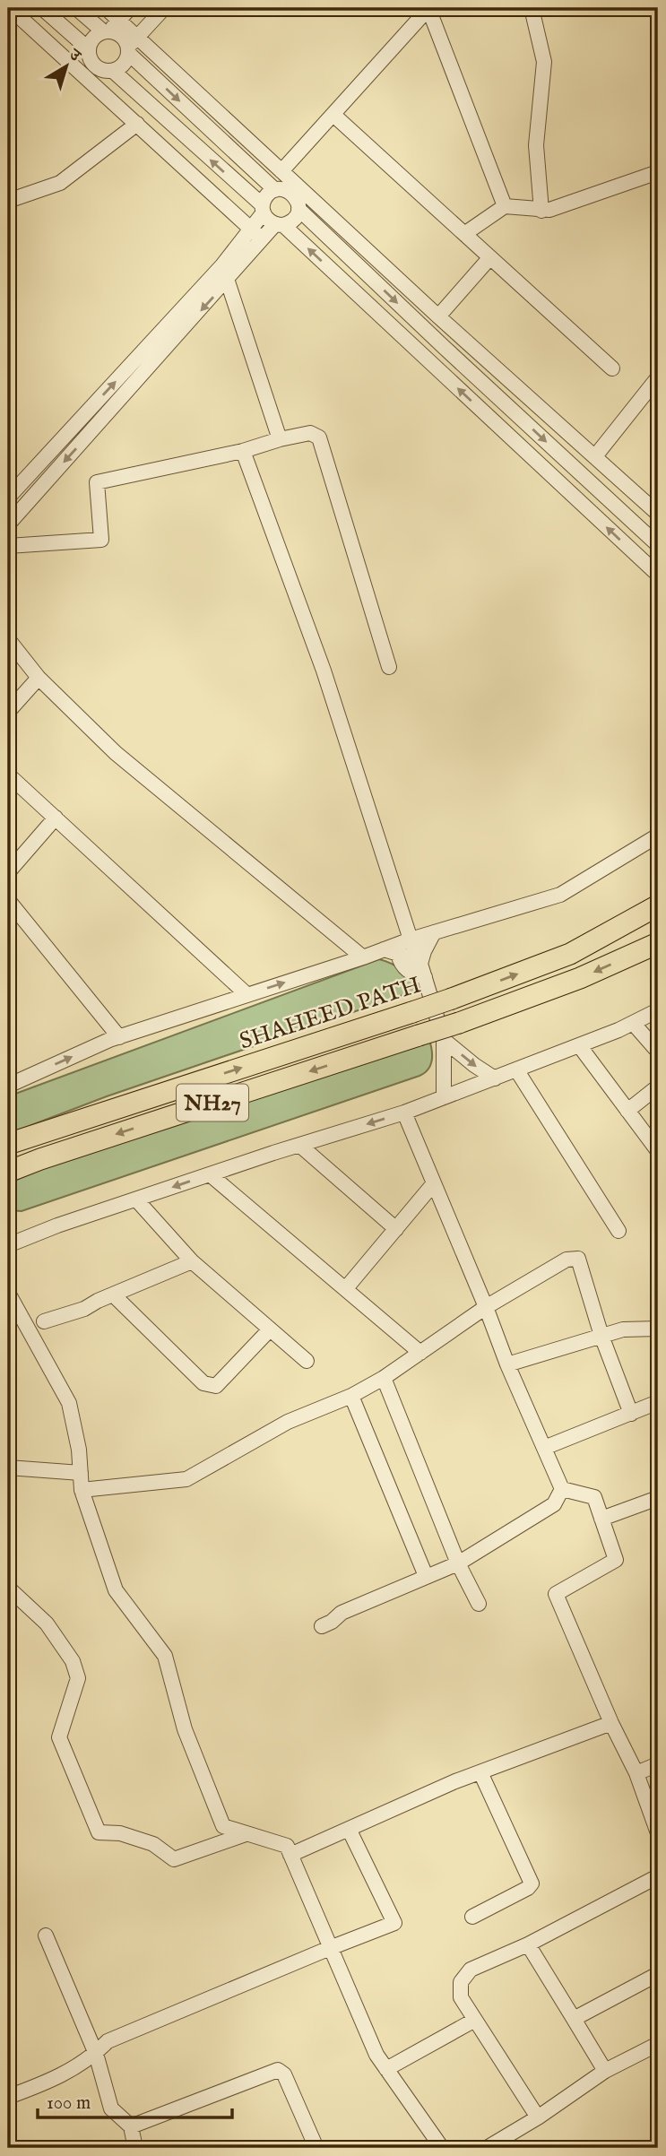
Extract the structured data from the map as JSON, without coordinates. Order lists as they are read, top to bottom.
{
  "streets": {
    "highway": ["SHAHEED PATH", "NH27"]
  },
  "scale_bar": "100 m",
  "north": "top right"
}
